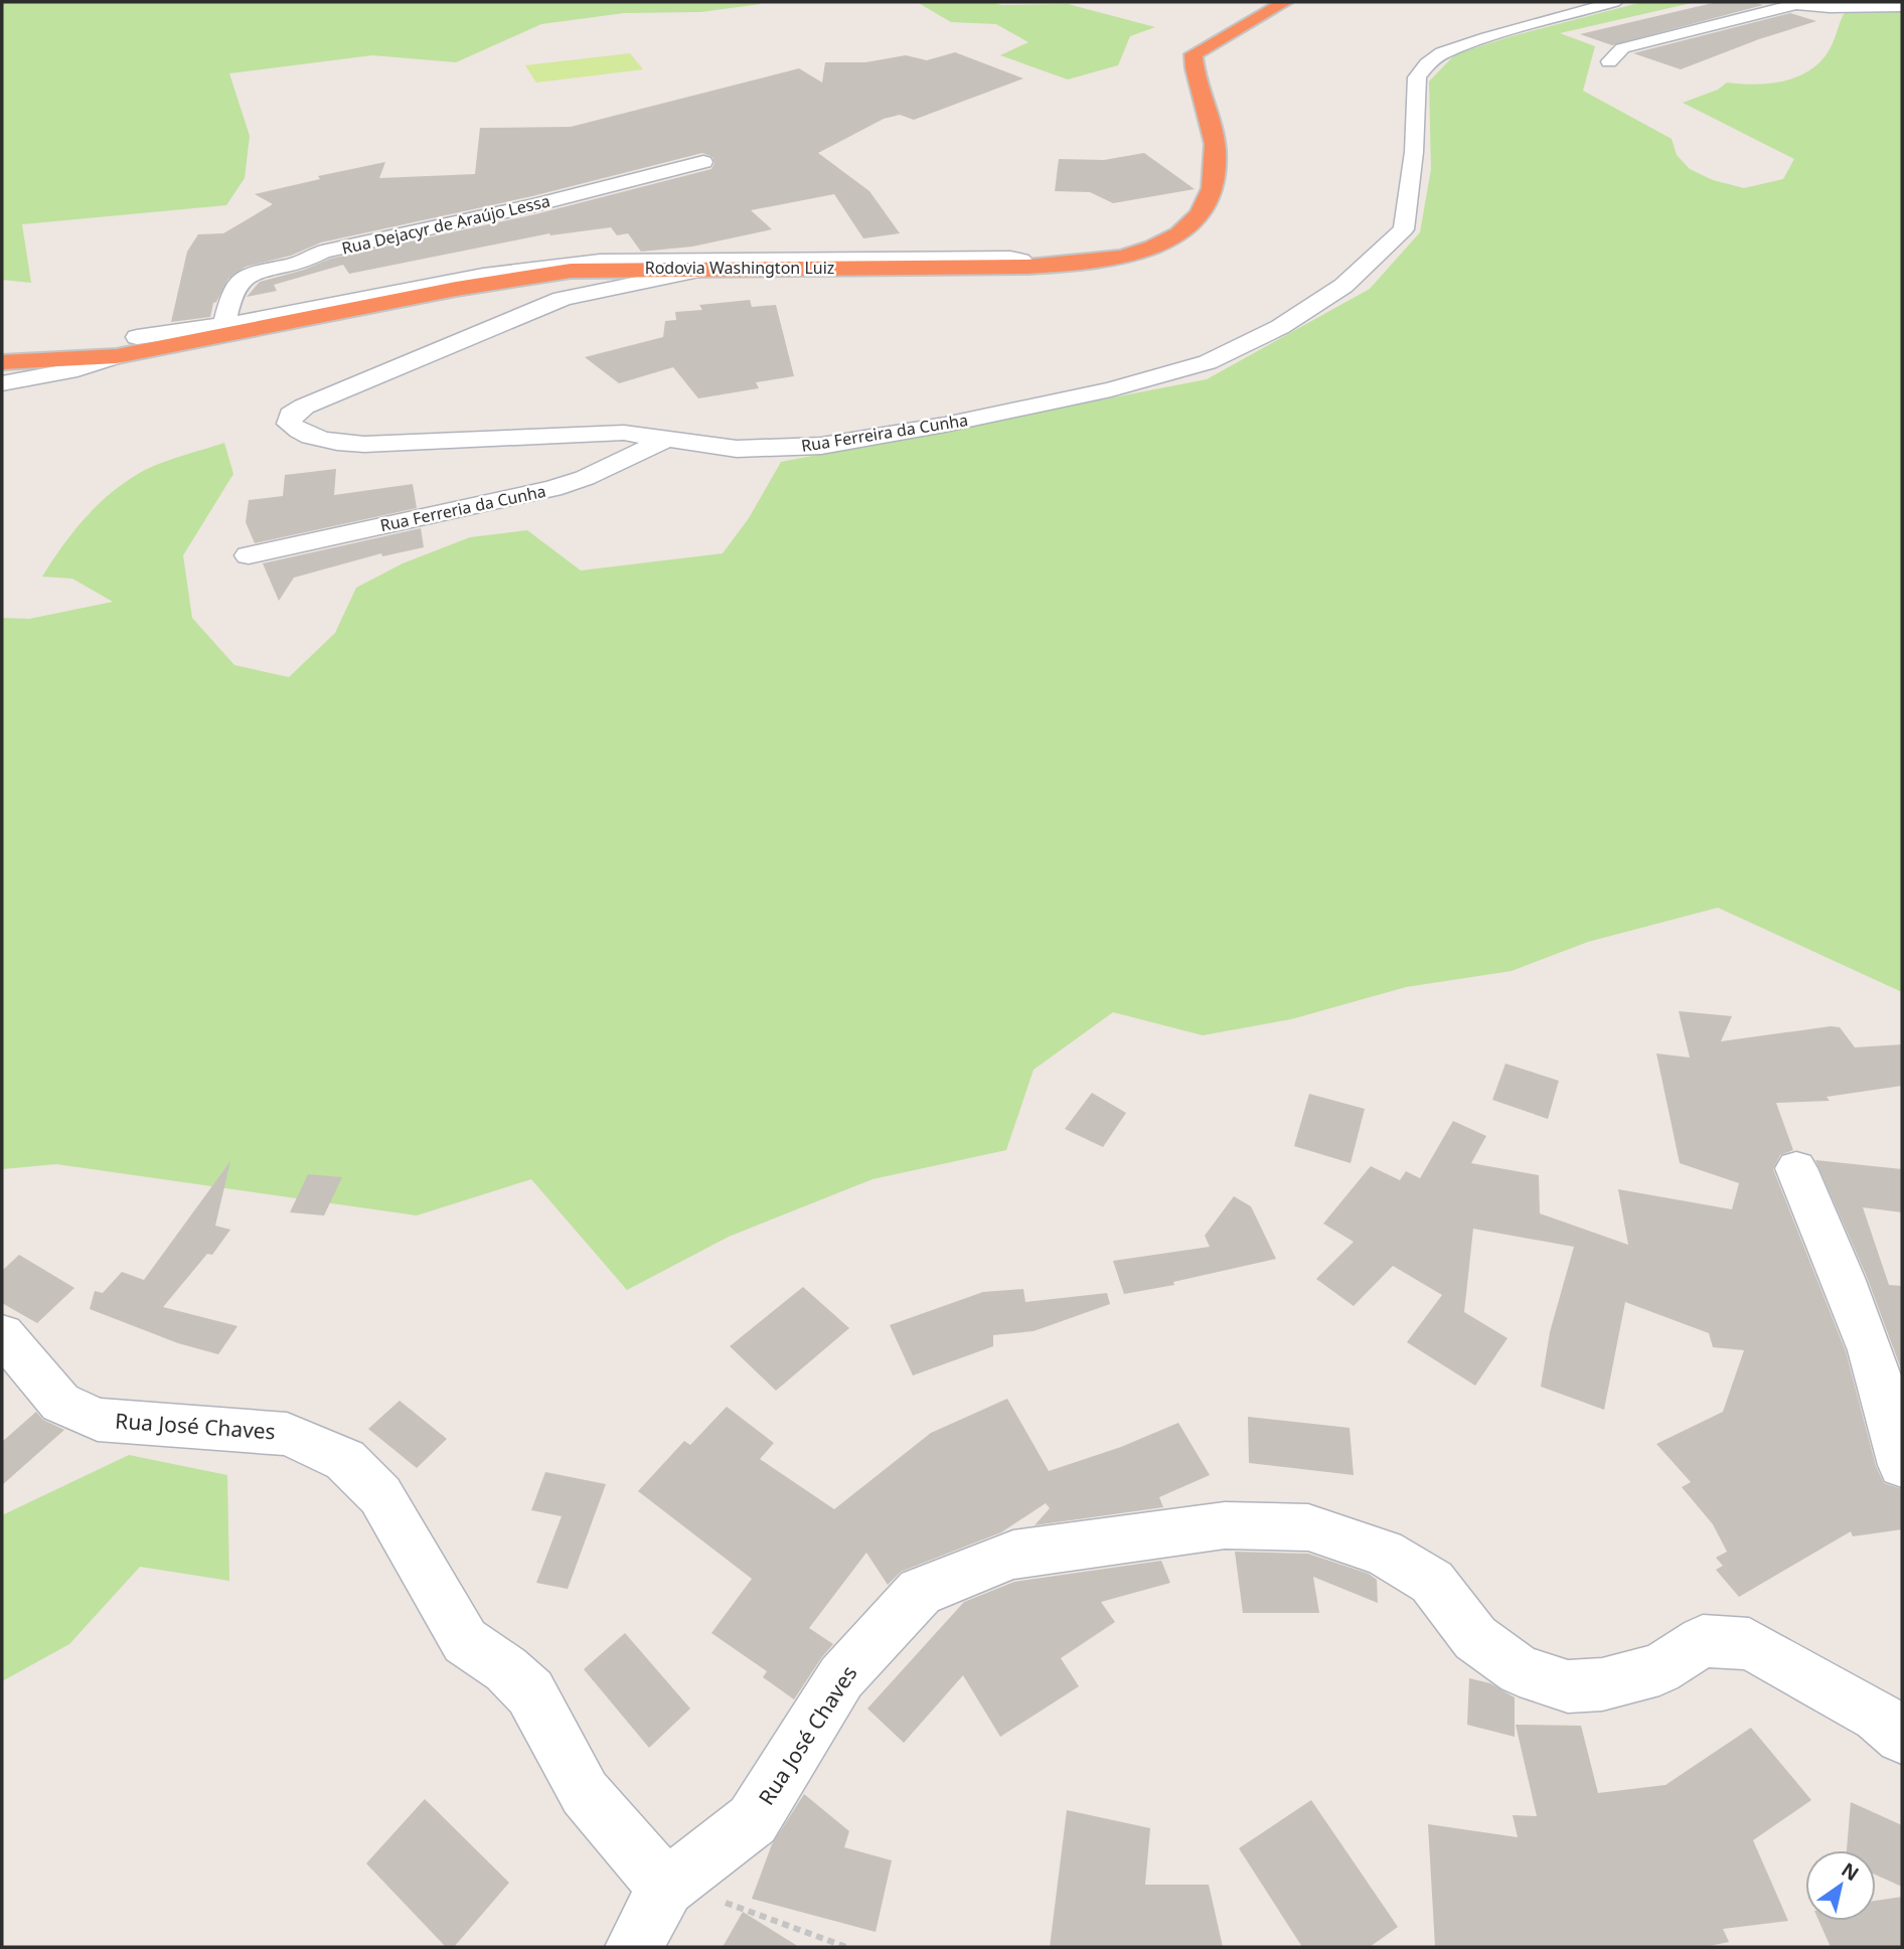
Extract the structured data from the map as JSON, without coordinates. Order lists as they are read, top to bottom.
{
  "streets": {
    "highway": ["Rodovia Washington Luiz"],
    "street": [
      "Rua Dejacyr de Araújo Lessa",
      "Rua Ferreira da Cunha",
      "Rua Ferreria da Cunha",
      "Rua José Chaves"
    ]
  },
  "crossings": [
    ["Rodovia Washington Luiz", "Rua Ferreira da Cunha"],
    ["Rua Ferreira da Cunha", "Rua Ferreria da Cunha"]
  ],
  "north": "top right"
}
